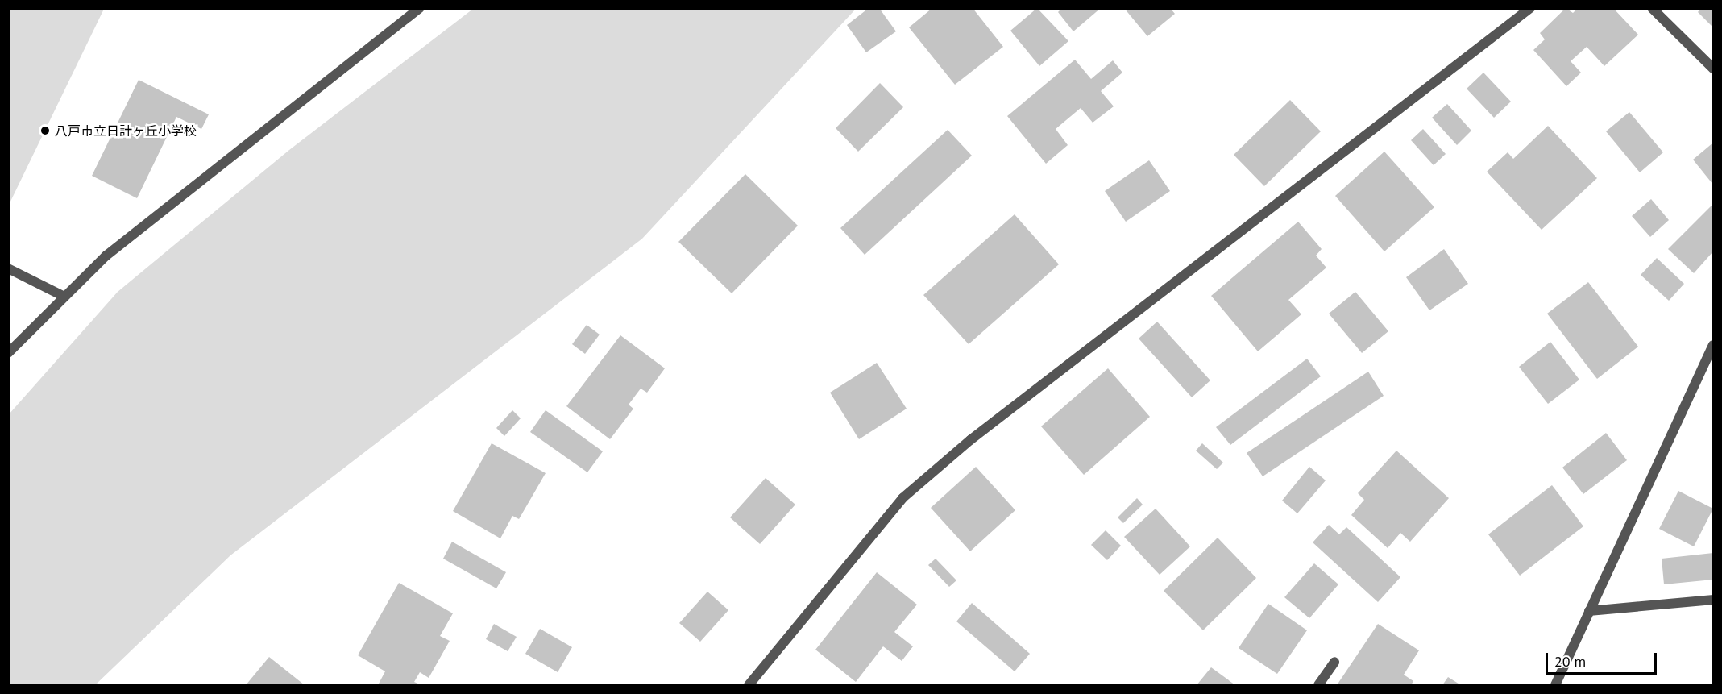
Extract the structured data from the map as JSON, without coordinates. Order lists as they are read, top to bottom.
{
  "places": ["八戸市立日計ヶ丘小学校"],
  "scale_bar": "20 m"
}
